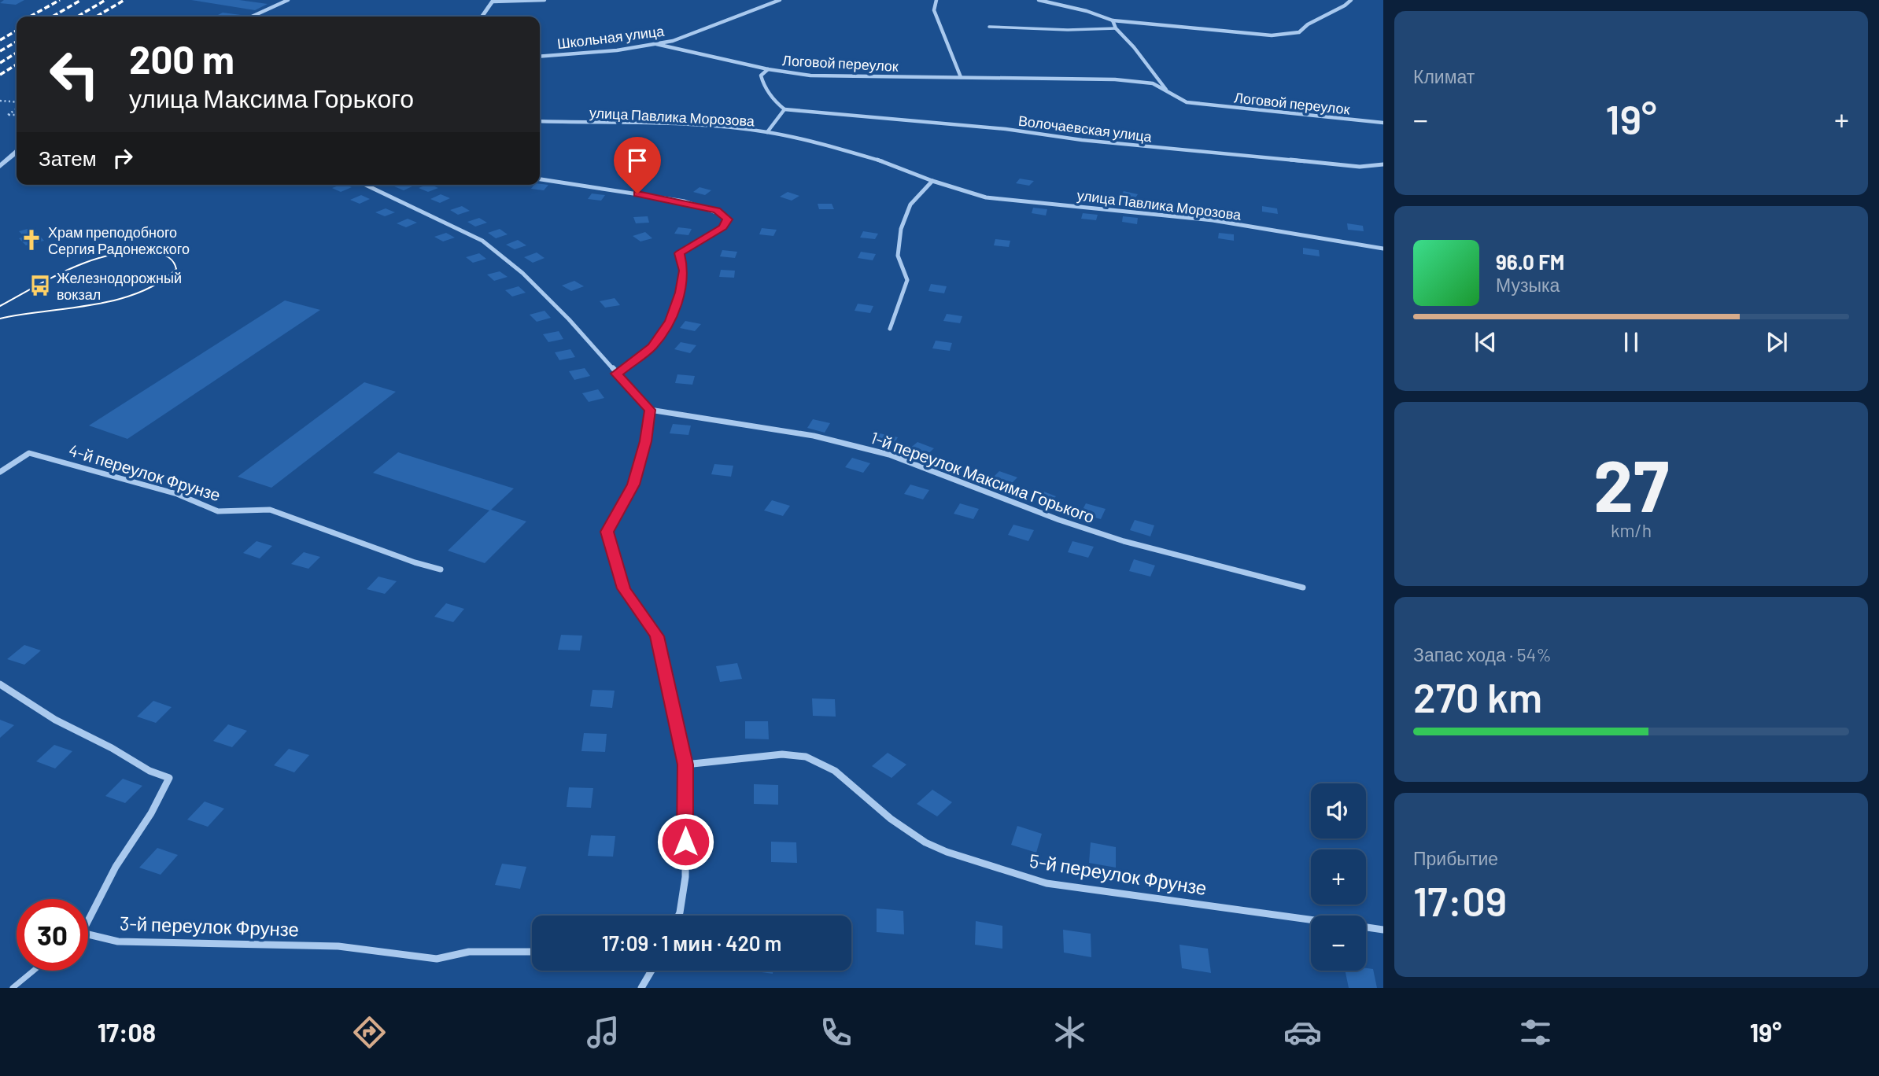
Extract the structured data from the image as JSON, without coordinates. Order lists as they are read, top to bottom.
{
  "streets": {
    "street": [
      "Школьная улица",
      "Логовой переулок",
      "улица Павлика Морозова",
      "Волочаевская улица",
      "4-й переулок Фрунзе",
      "1-й переулок Максима Горького",
      "5-й переулок Фрунзе",
      "3-й переулок Фрунзе"
    ]
  },
  "crossings": [
    ["Школьная улица", "Логовой переулок"]
  ],
  "places": {
    "church": ["Храм преподобного Сергия Радонежского"],
    "bus stop": ["Железнодорожный вокзал"]
  },
  "page": {
    "tile": [
      "Климат",
      ["27", "km/h"],
      ["Запас хода · 54%", "270 km"],
      ["Прибытие", "17:09"]
    ],
    "turn": ["200 m", "улица Максима Горького"],
    "heat": ["−", "19°", "+"],
    "then": "Затем",
    "song": ["96.0 FM", "Музыка"],
    "map_buttons": ["+", "−"],
    "limit": "30",
    "trip": "17:09 · 1 мин · 420 m",
    "tabs": ["17:08", "19°"]
  }
}
